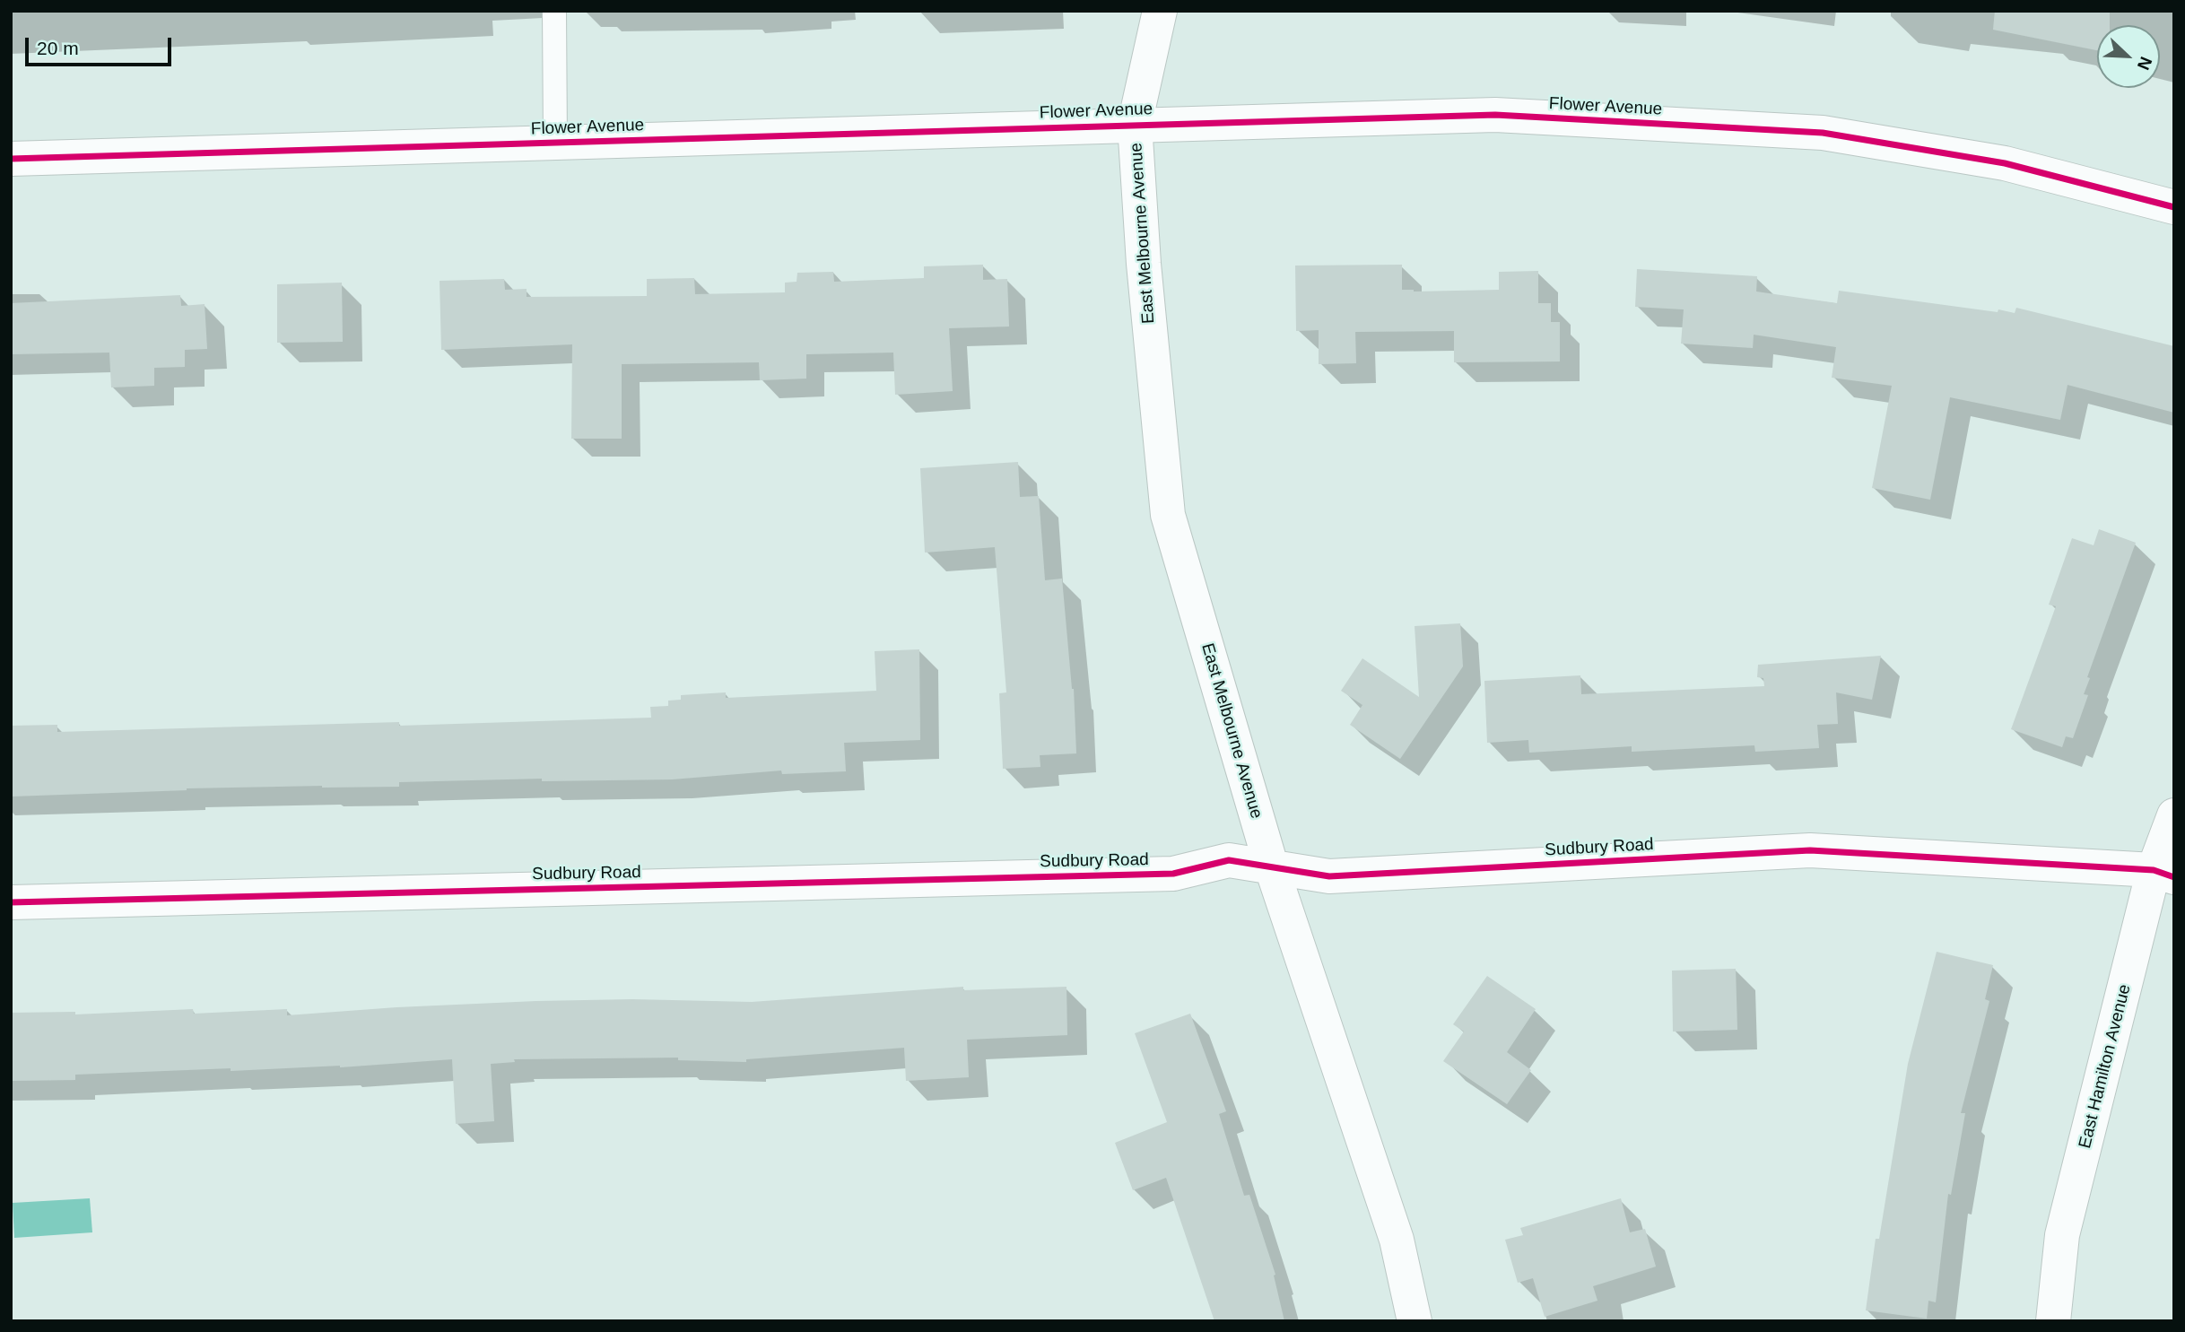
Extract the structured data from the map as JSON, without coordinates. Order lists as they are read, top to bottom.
{
  "streets": {
    "street": [
      "Flower Avenue",
      "East Melbourne Avenue",
      "Sudbury Road",
      "East Hamilton Avenue"
    ]
  },
  "crossings": [
    ["Flower Avenue", "East Melbourne Avenue"],
    ["East Melbourne Avenue", "Sudbury Road"],
    ["Sudbury Road", "East Hamilton Avenue"]
  ],
  "scale_bar": "20 m",
  "north": "bottom right"
}
